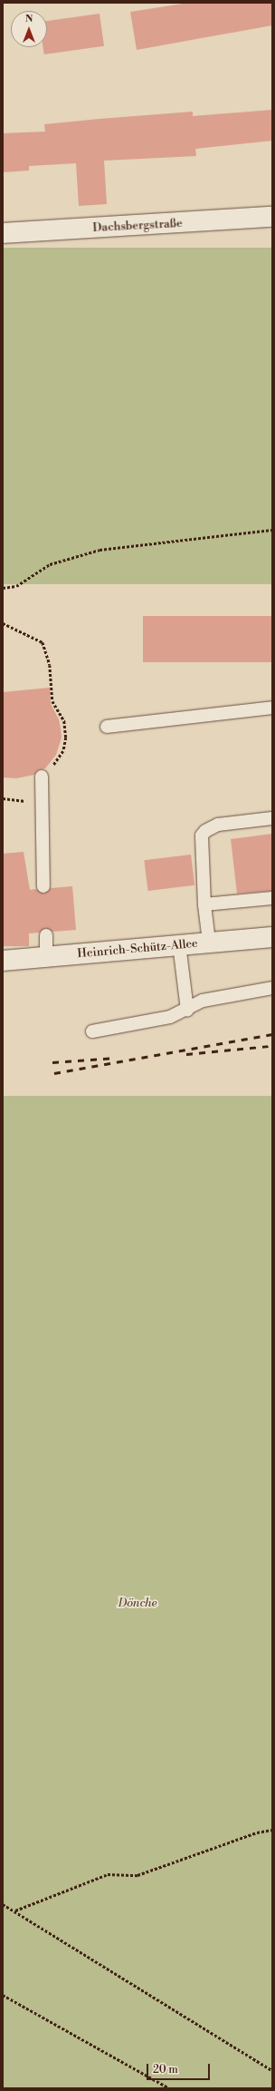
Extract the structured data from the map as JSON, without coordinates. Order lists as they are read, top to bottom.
{
  "streets": {
    "street": ["Dachsbergstraße", "Heinrich-Schütz-Allee"]
  },
  "parks": ["Dönche"],
  "scale_bar": "20 m",
  "north": "top"
}
